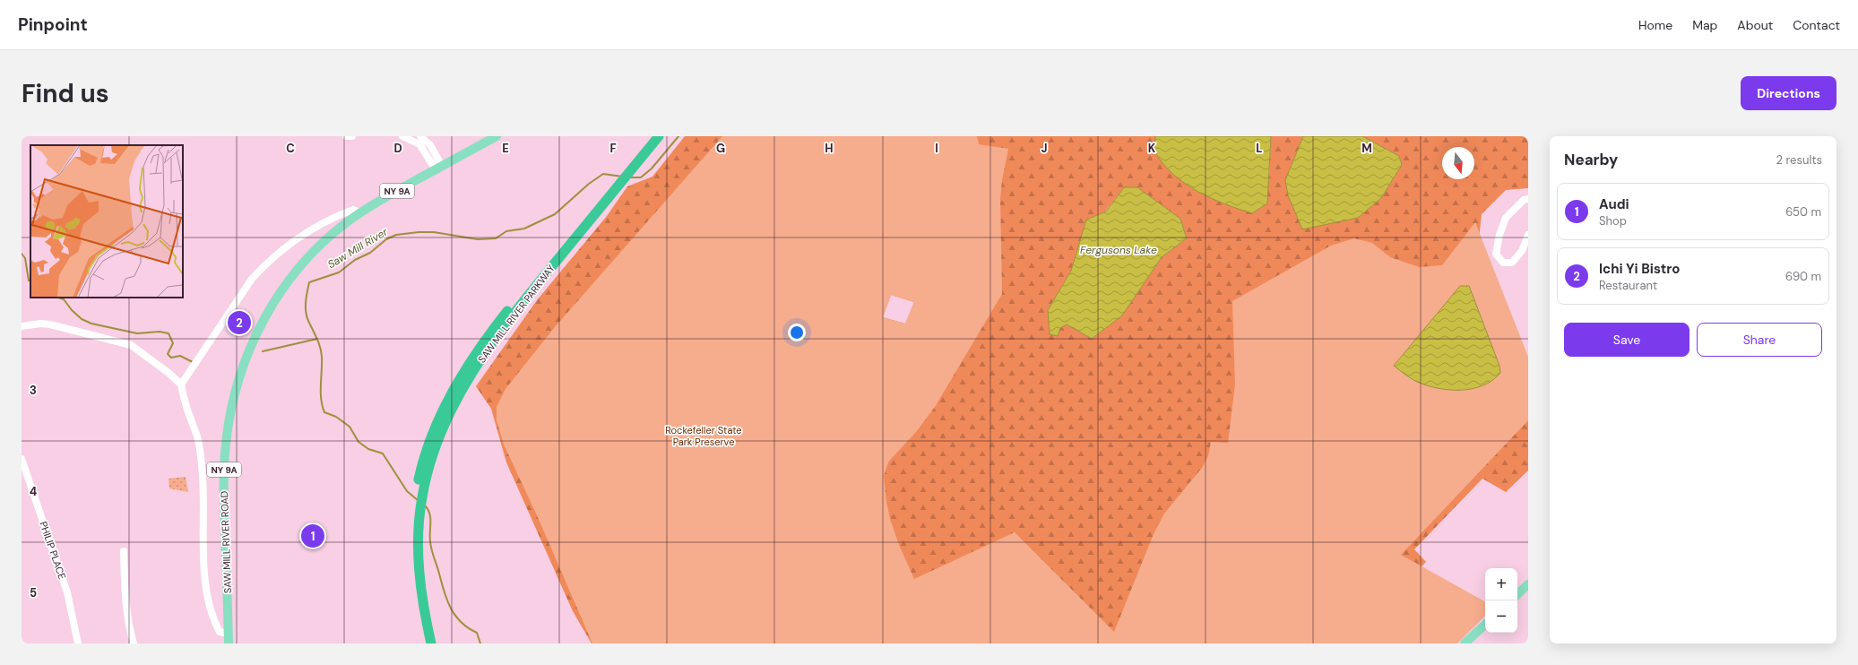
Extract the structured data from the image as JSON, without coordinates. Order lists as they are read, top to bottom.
{
  "streets": {
    "highway": ["SAW MILL RIVER PARKWAY"],
    "main road": ["NY 9A", "SAW MILL RIVER ROAD"],
    "street": ["PHILIP PLACE"]
  },
  "water": ["Saw Mill River", "Fergusons Lake"],
  "parks": ["Rockefeller State Park Preserve"],
  "north": "bottom",
  "page": {
    "header": "Pinpoint",
    "nav": [
      "Home",
      "Map",
      "About",
      "Contact"
    ],
    "buttons": [
      "Directions",
      ["Save", "Share"]
    ],
    "title": "Find us",
    "heading": ["Nearby", "2 results"],
    "list": [
      {
        "mark": "1",
        "name": "Audi",
        "note": "Shop",
        "value": "650 m"
      },
      {
        "mark": "2",
        "name": "Ichi Yi Bistro",
        "note": "Restaurant",
        "value": "690 m"
      }
    ],
    "pins": ["2", "1"],
    "map_buttons": ["+", "−"]
  },
  "grid": {
    "columns": [
      "C",
      "D",
      "E",
      "F",
      "G",
      "H",
      "I",
      "J",
      "K",
      "L",
      "M"
    ],
    "rows": ["3", "4", "5"]
  }
}
